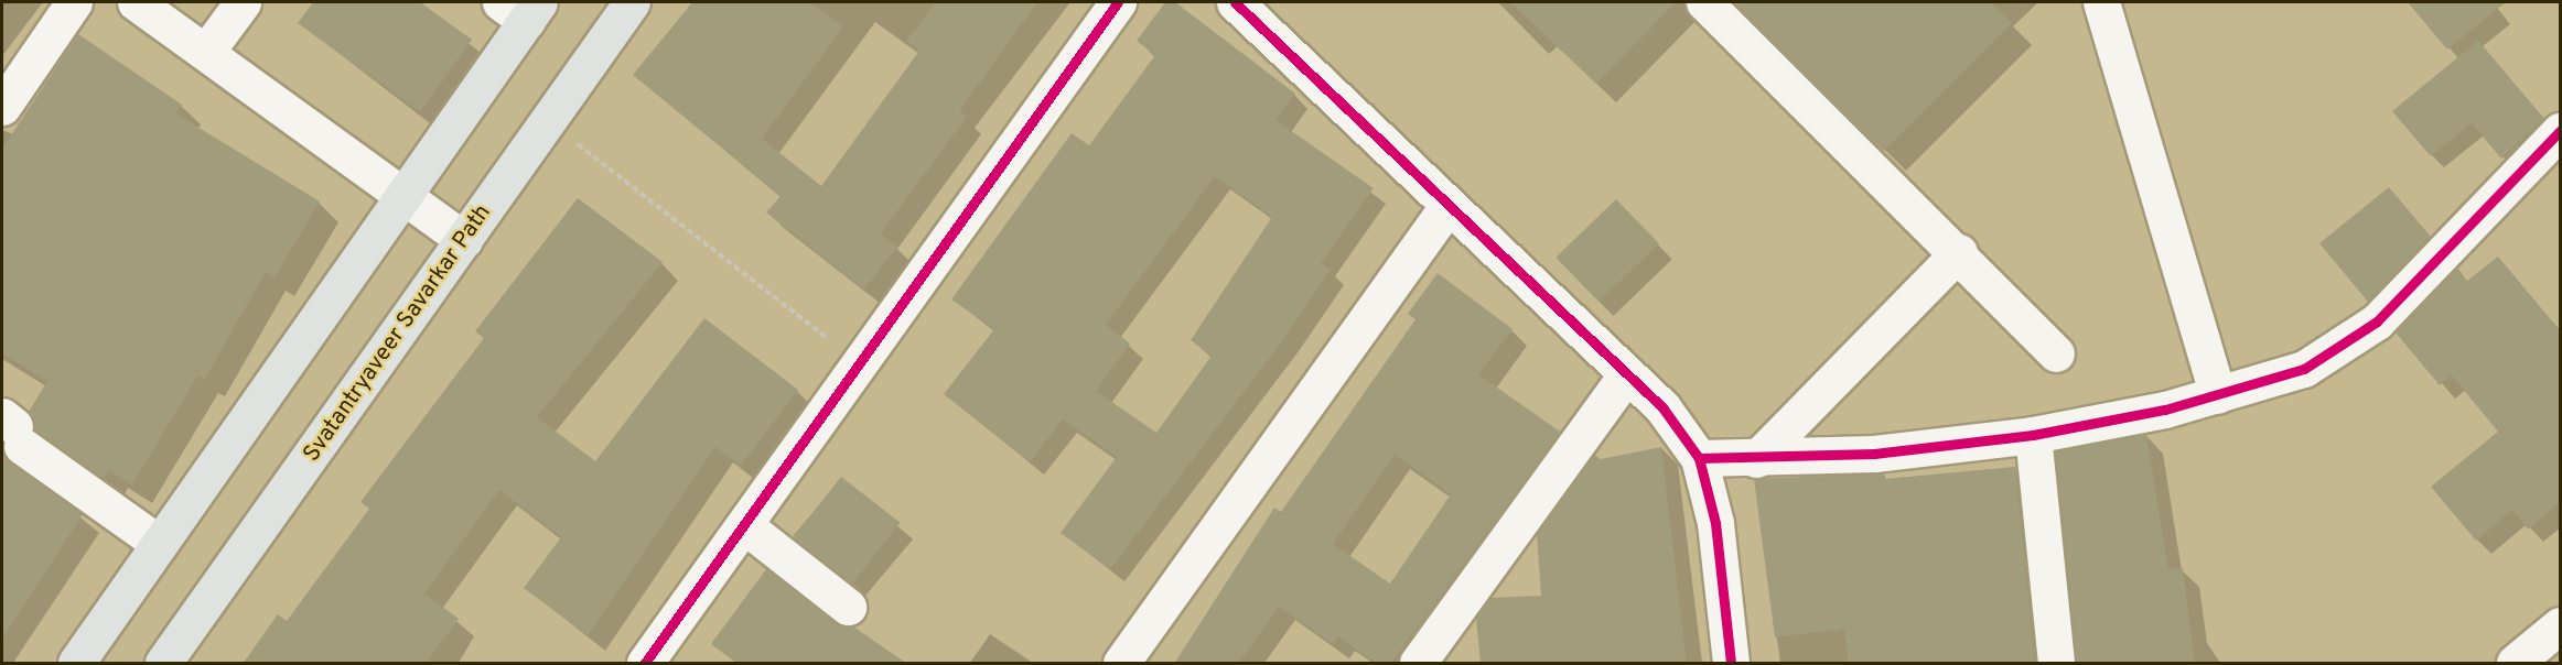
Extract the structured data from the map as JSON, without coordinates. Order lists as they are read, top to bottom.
{
  "streets": {
    "main road": ["Svatantryaveer Savarkar Path"]
  }
}
